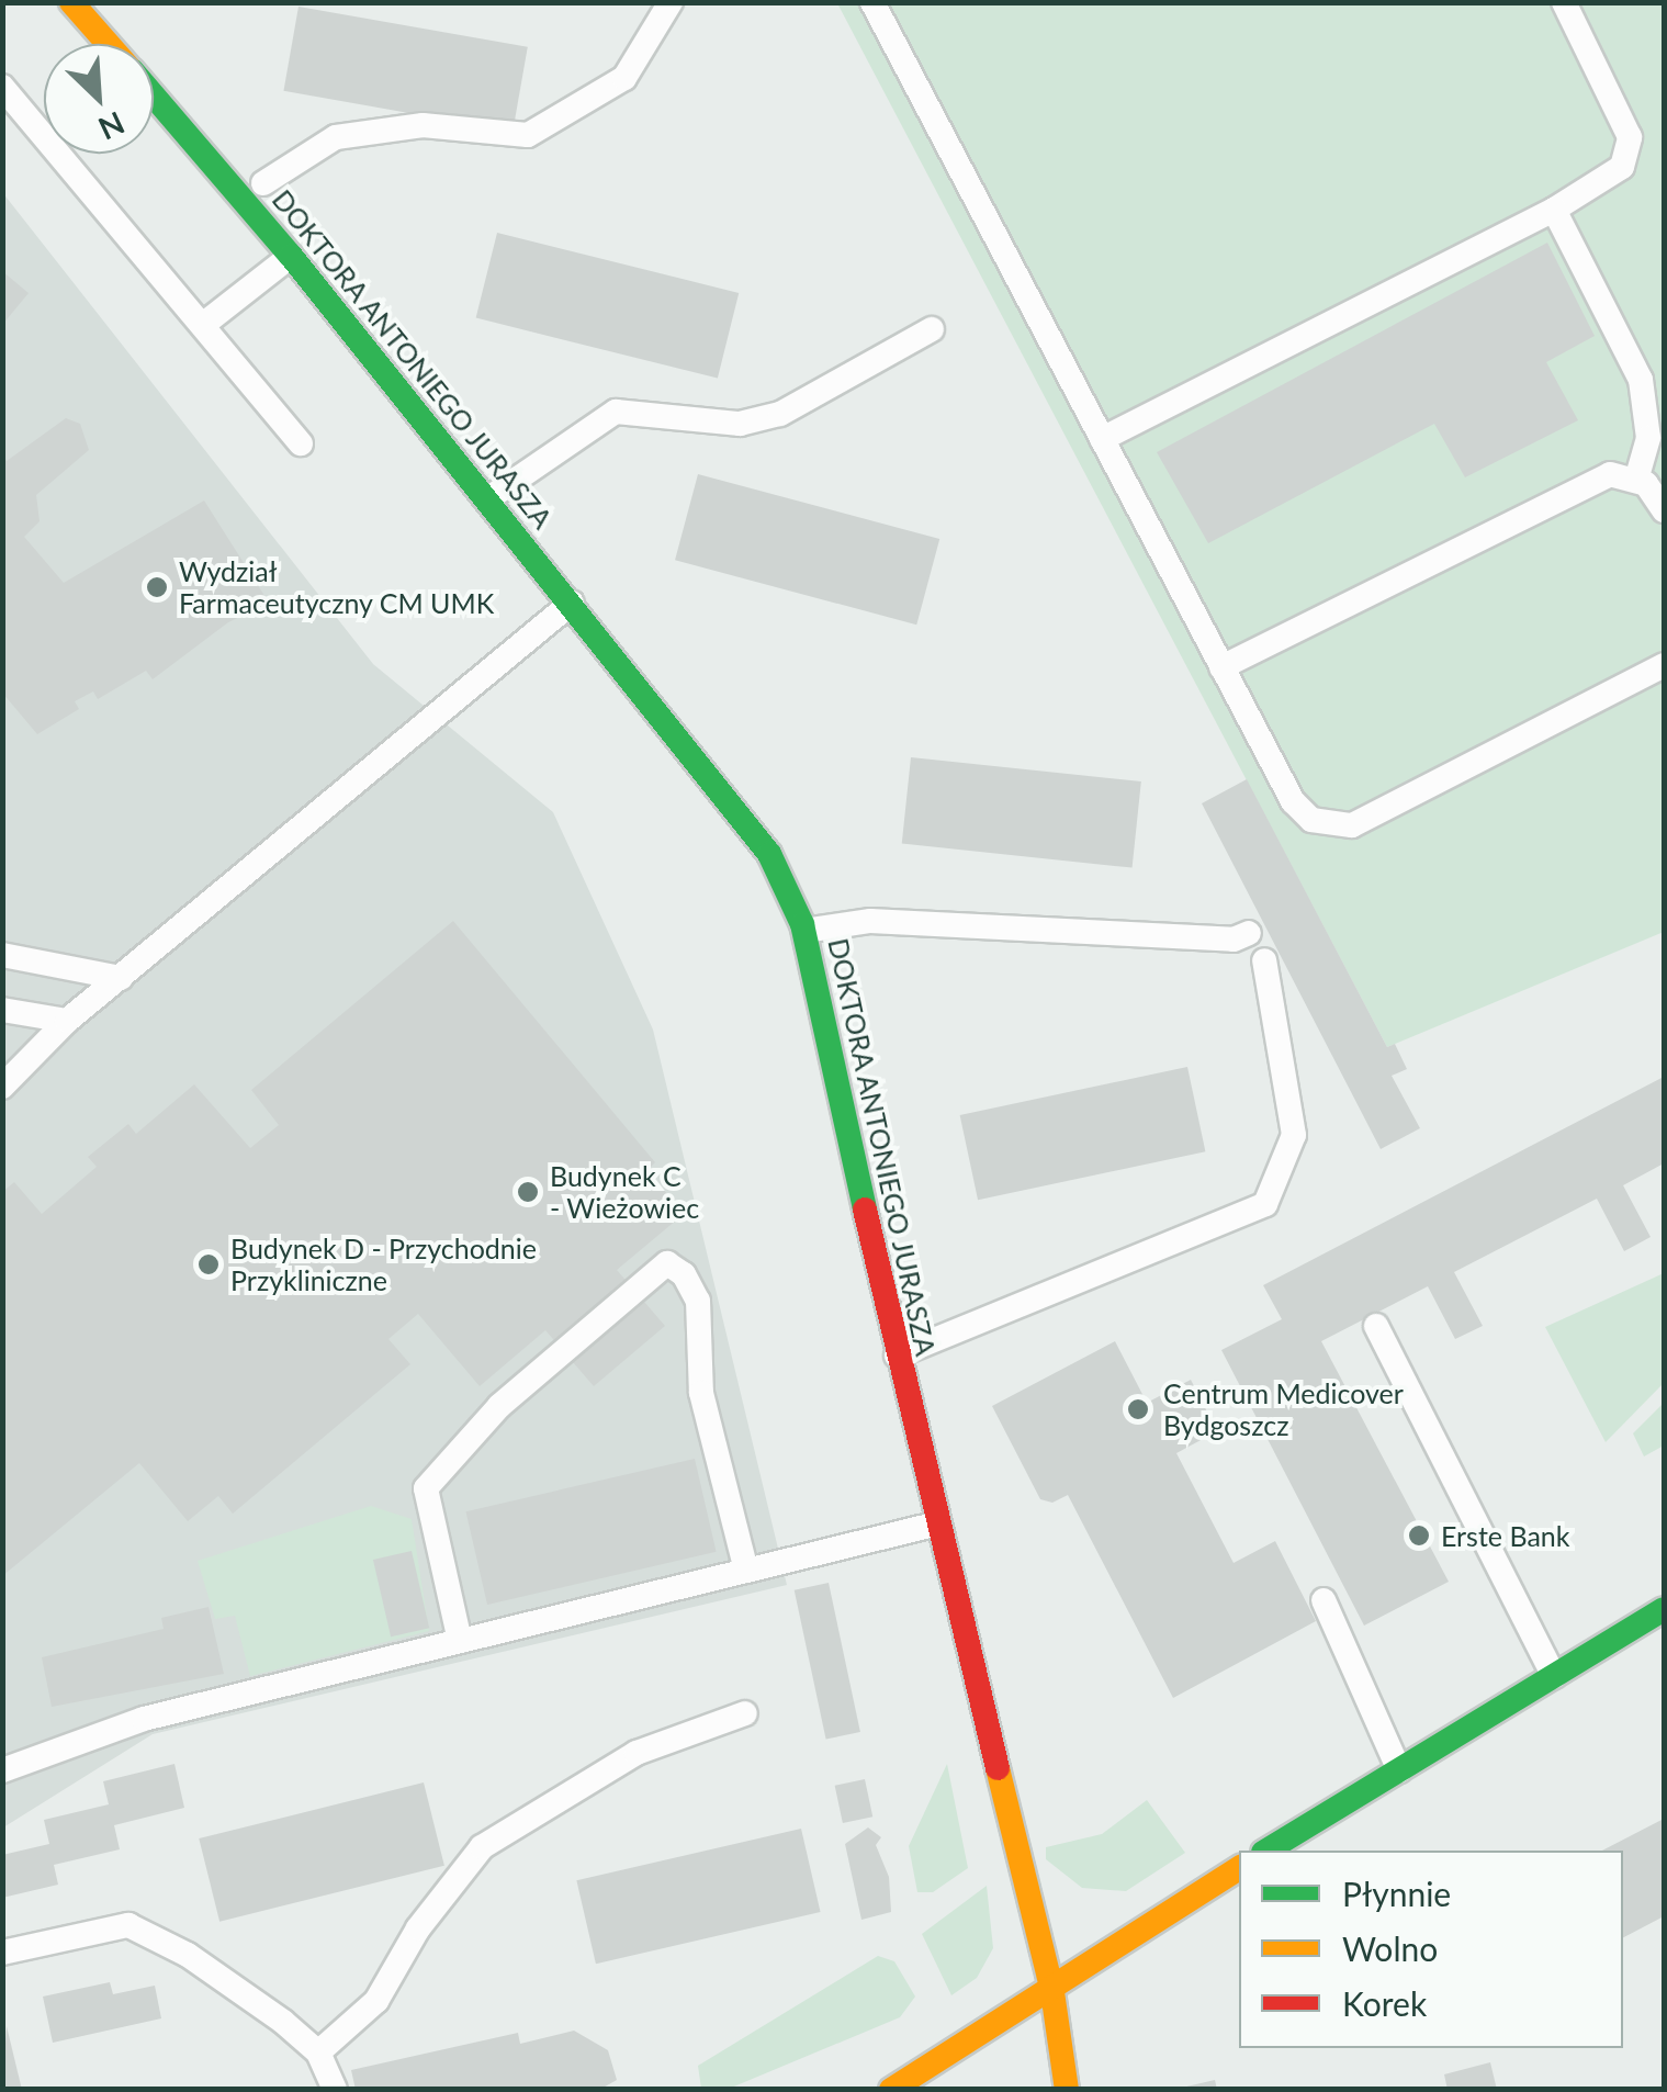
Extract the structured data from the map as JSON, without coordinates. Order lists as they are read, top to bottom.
{
  "streets": {
    "street": ["DOKTORA ANTONIEGO JURASZA"]
  },
  "places": [
    "Wydział Farmaceutyczny CM UMK",
    "Budynek C - Wieżowiec",
    "Budynek D - Przychodnie Przykliniczne",
    "Centrum Medicover Bydgoszcz",
    "Erste Bank"
  ],
  "legend": ["Płynnie", "Wolno", "Korek"],
  "north": "bottom right"
}
